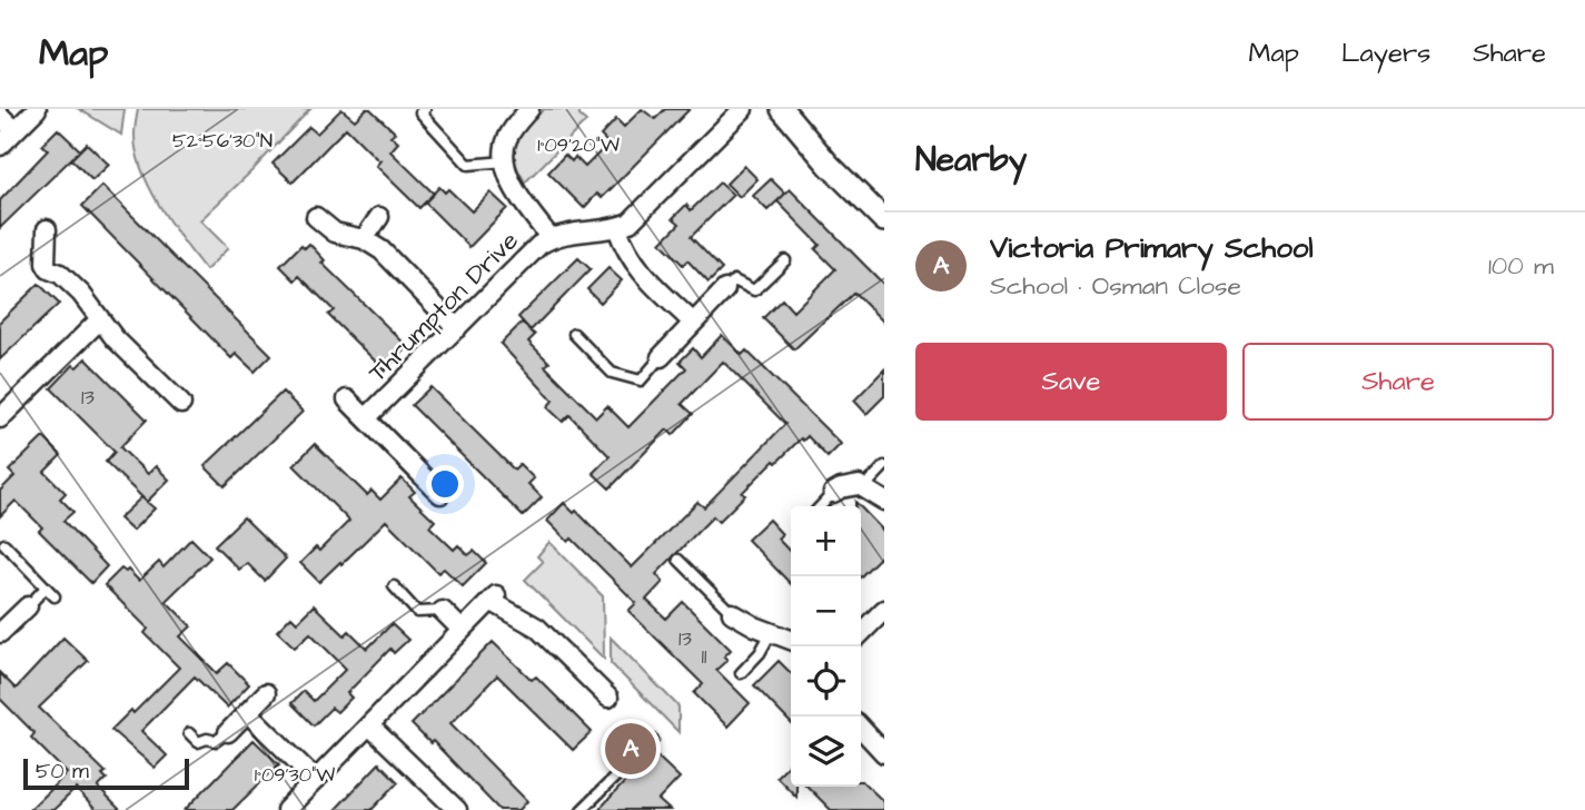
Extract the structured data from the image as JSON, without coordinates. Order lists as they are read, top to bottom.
{
  "streets": {
    "street": ["Thrumpton Drive"]
  },
  "house_numbers": ["13", "13", "11"],
  "scale_bar": "50 m",
  "page": {
    "header": "Map",
    "nav": ["Map", "Layers", "Share"],
    "heading": "Nearby",
    "list": [
      {
        "mark": "A",
        "name": "Victoria Primary School",
        "note": "School · Osman Close",
        "value": "100 m"
      }
    ],
    "buttons": ["Save", "Share"],
    "map_buttons": ["+", "−"],
    "pins": "A",
    "scale": "50 m"
  },
  "coordinates": ["52°56'30\"N", "1°09'20\"W", "1°09'30\"W"]
}
